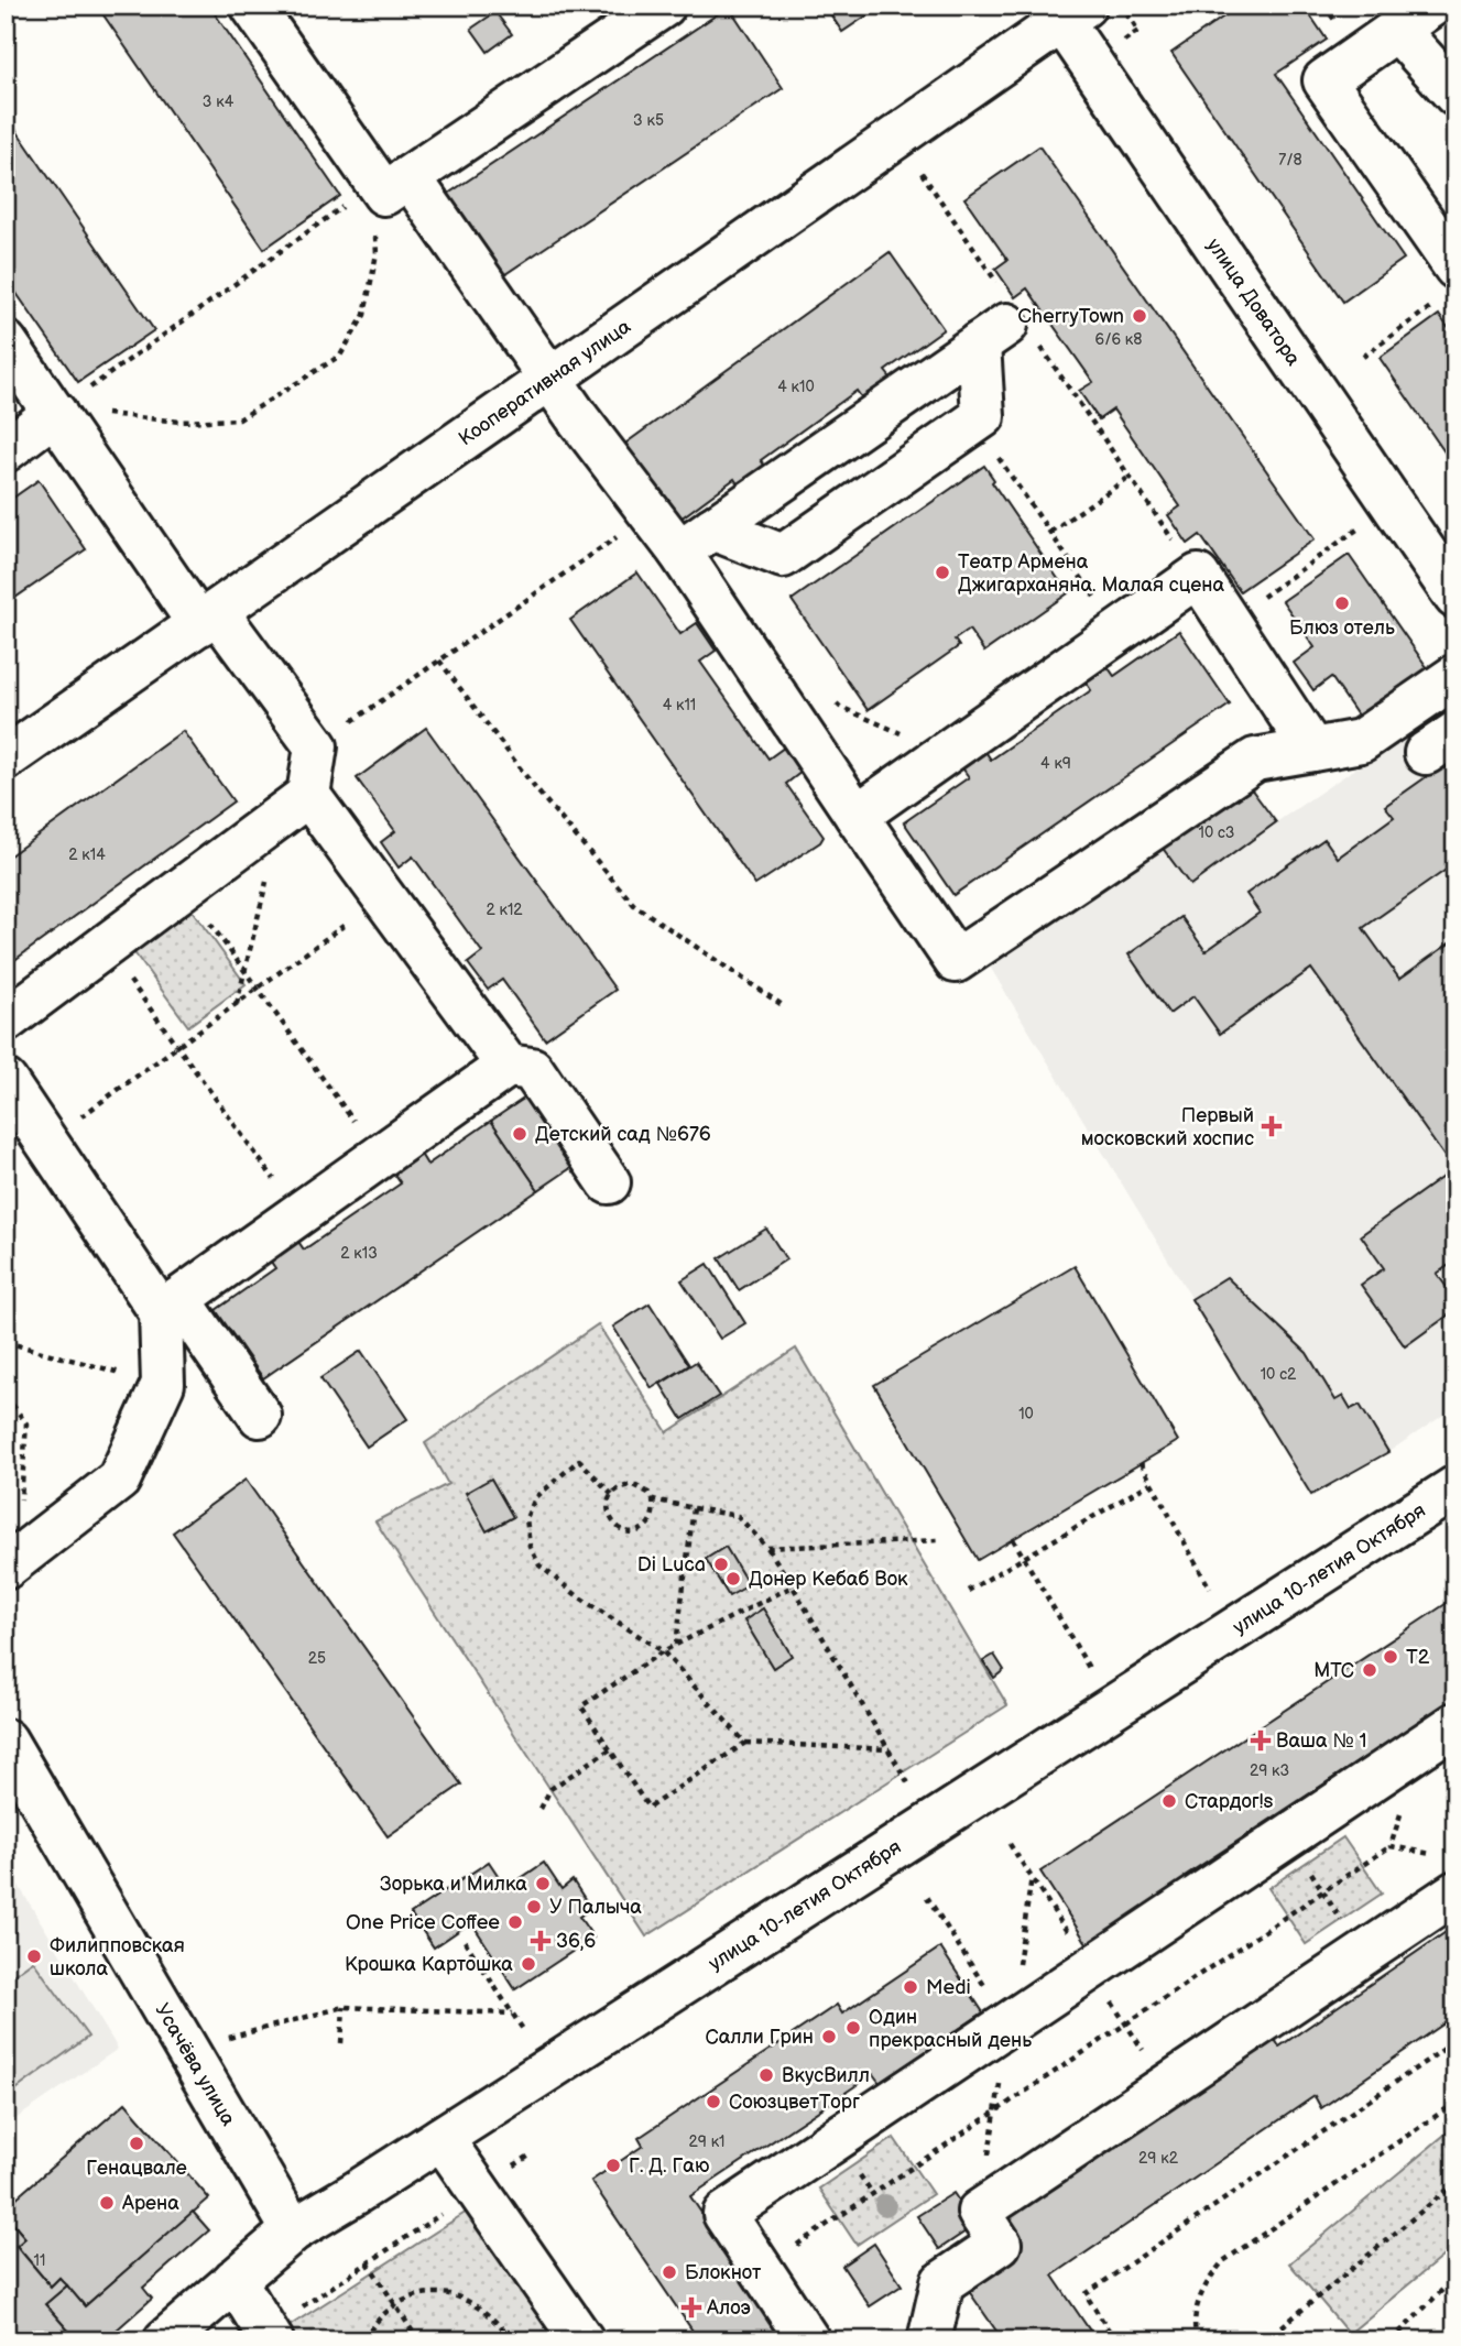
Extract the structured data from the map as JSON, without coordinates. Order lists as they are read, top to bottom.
{
  "streets": {
    "street": [
      "улица Доватора",
      "Кооперативная улица",
      "улица 10-летия Октября",
      "Усачёва улица"
    ]
  },
  "crossings": [
    ["улица Доватора", "Кооперативная улица"],
    ["улица 10-летия Октября", "Усачёва улица"]
  ],
  "places": {
    "other": [
      "CherryTown",
      "Театр Армена Джигарханяна. Малая сцена",
      "Блюз отель",
      "Детский сад №676",
      "Di Luca",
      "Донер Кебаб Вок",
      "T2",
      "МТС",
      "Стардог!s",
      "Зорька и Милка",
      "У Палыча",
      "One Price Coffee",
      "Филипповская школа",
      "Крошка Картошка",
      "Medi",
      "Один прекрасный день",
      "Салли Грин",
      "ВкусВилл",
      "СоюзцветТорг",
      "Генацвале",
      "Г. Д. Гаю",
      "Арена",
      "Блокнот"
    ],
    "health": [
      "Первый московский хоспис",
      "Ваша № 1",
      "36,6",
      "Алоэ"
    ]
  },
  "house_numbers": [
    "3 к4",
    "3 к5",
    "7/8",
    "6/6 к8",
    "4 к10",
    "4 к11",
    "4 к9",
    "10 с3",
    "2 к14",
    "2 к12",
    "2 к13",
    "10 с2",
    "10",
    "25",
    "29 к3",
    "29 к1",
    "29 к2",
    "11"
  ]
}
